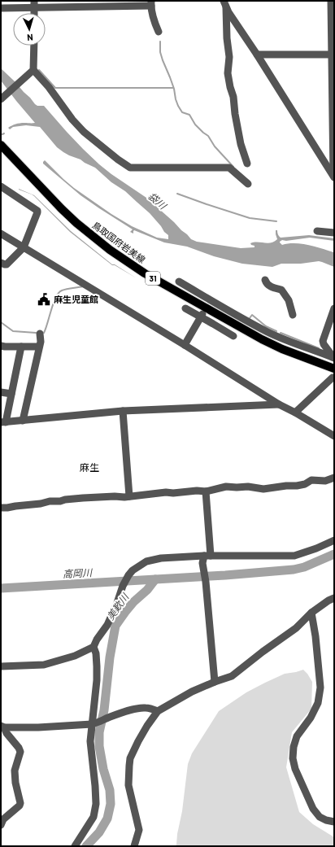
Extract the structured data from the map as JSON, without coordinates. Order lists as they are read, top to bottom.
{
  "streets": {
    "main road": ["鳥取国府岩美線", "31"]
  },
  "districts": ["麻生"],
  "water": ["袋川", "高岡川", "美歎川"],
  "places": {
    "public building": ["麻生児童館"]
  },
  "north": "bottom"
}
